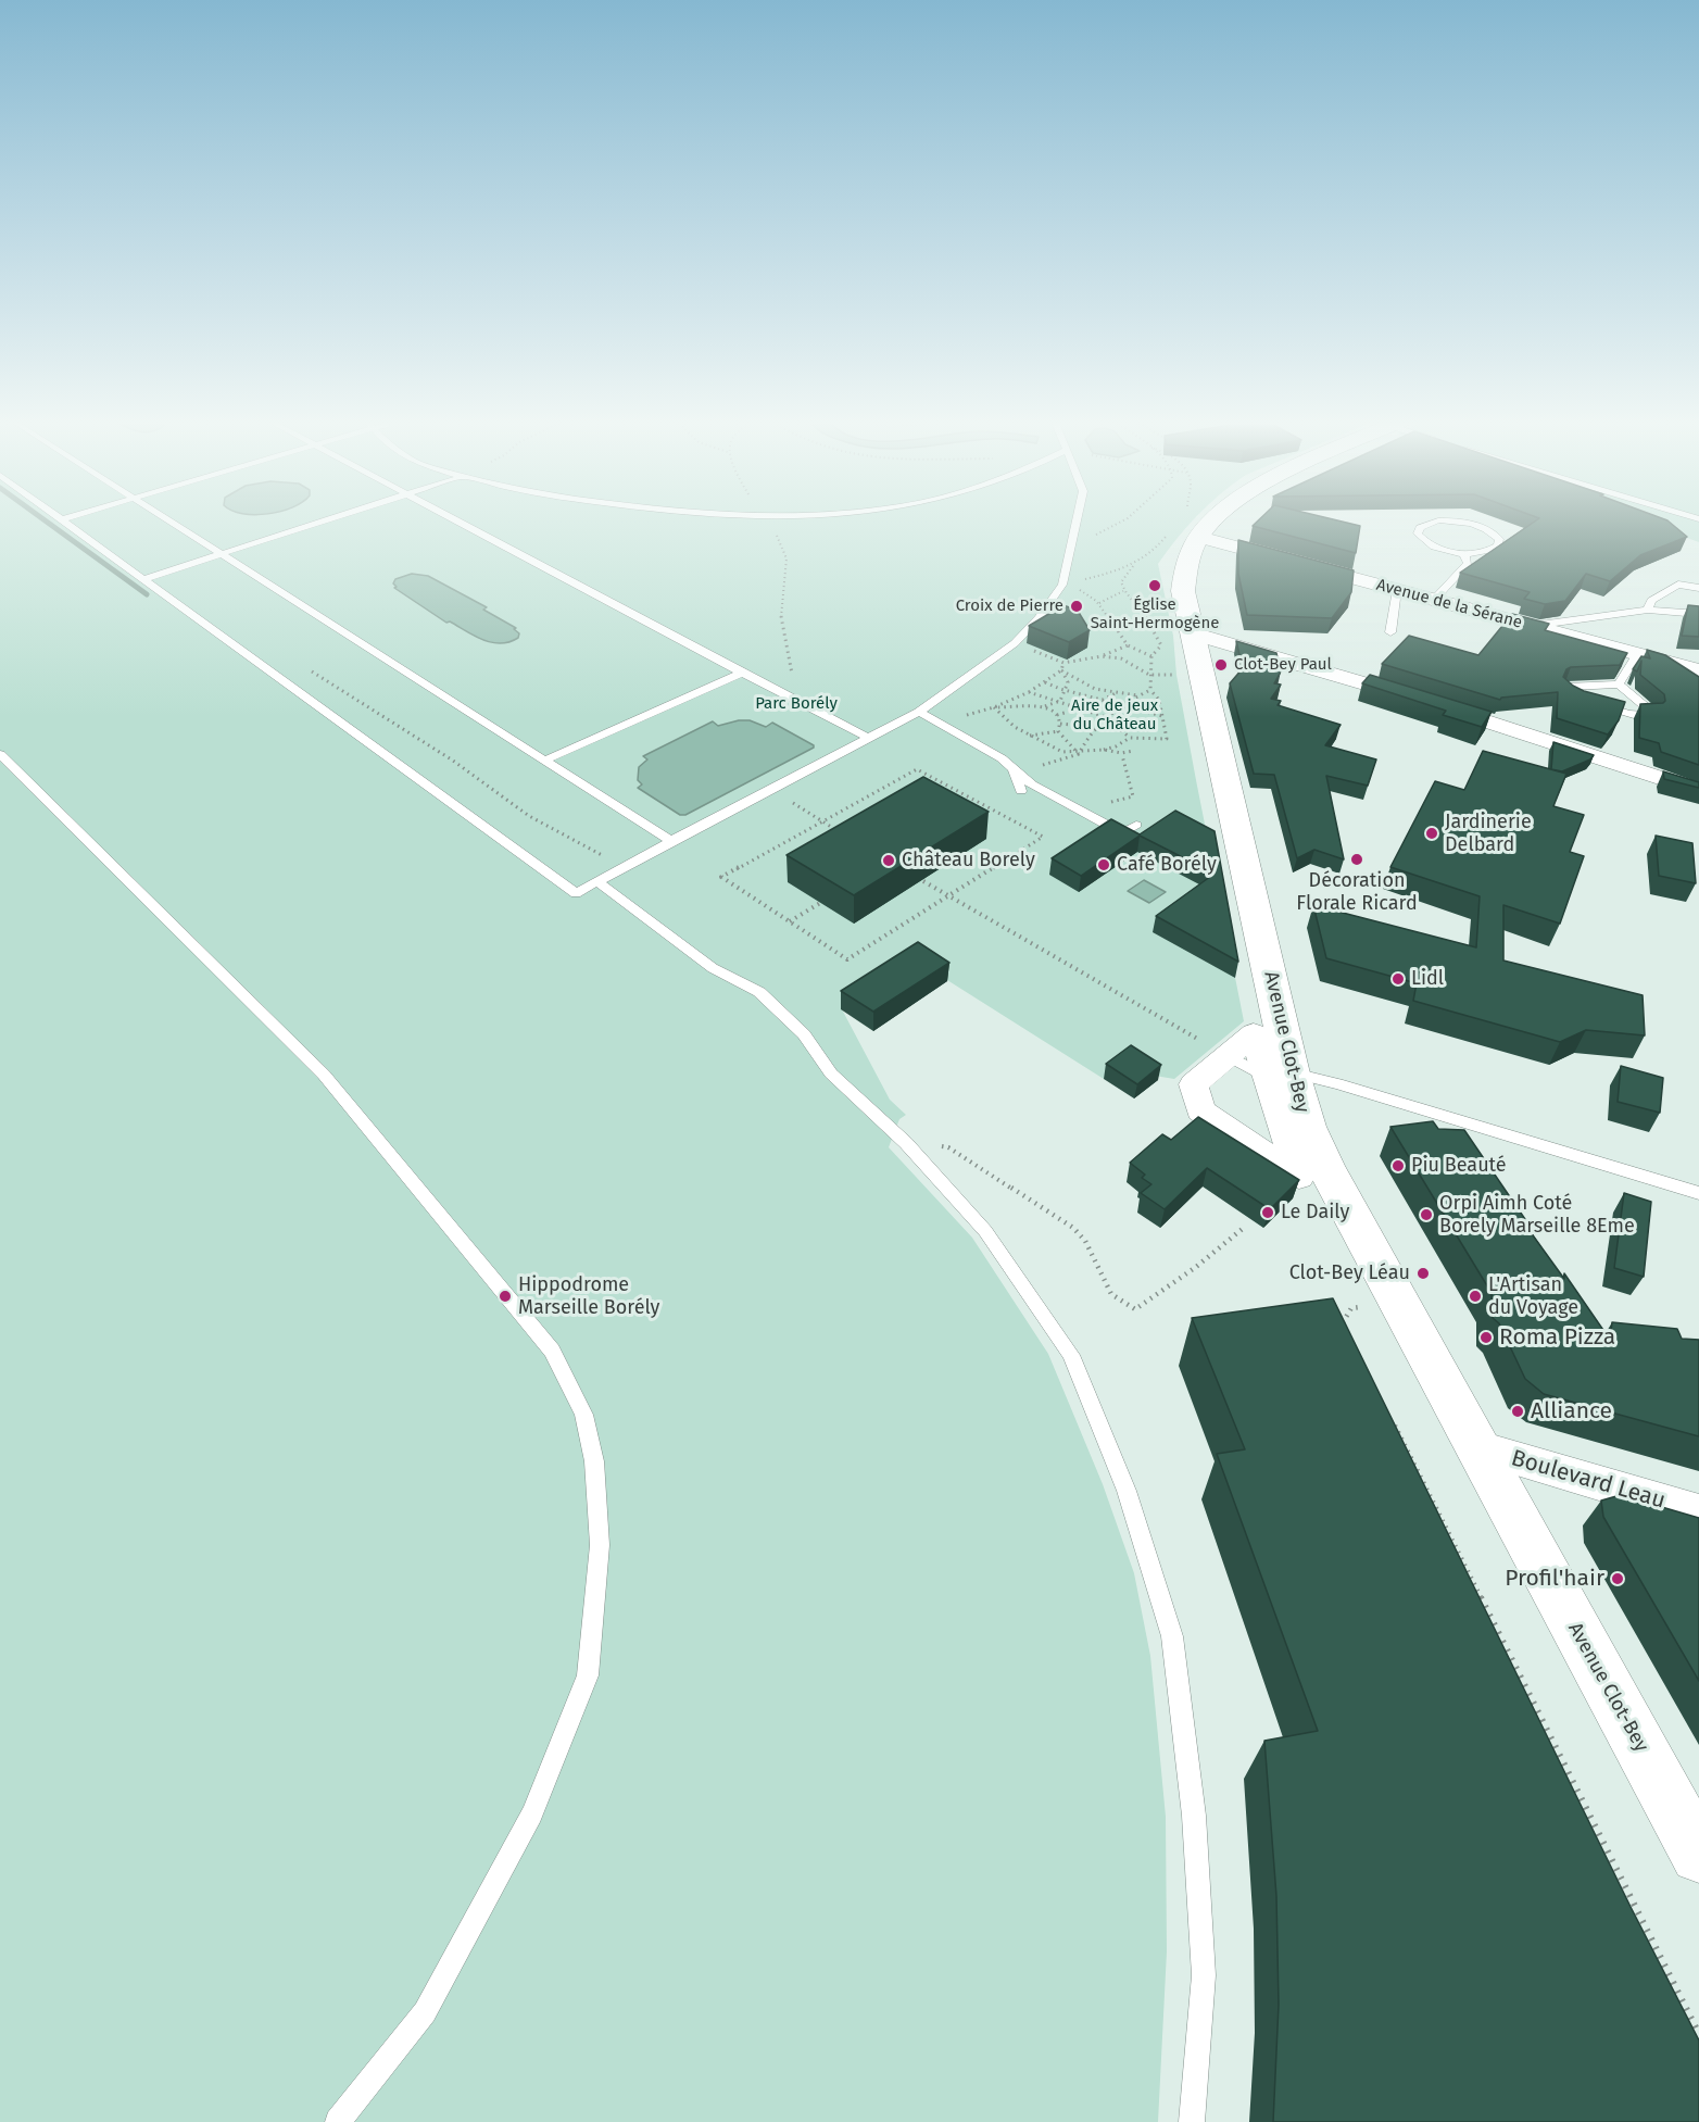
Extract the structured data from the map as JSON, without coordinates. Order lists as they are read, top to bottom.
{
  "streets": {
    "street": ["Avenue de la Sérane", "Avenue Clot-Bey", "Boulevard Leau"]
  },
  "crossings": [
    ["Avenue de la Sérane", "Avenue Clot-Bey"],
    ["Avenue Clot-Bey", "Boulevard Leau"]
  ],
  "parks": ["Parc Borély", "Aire de jeux du Château"],
  "places": [
    "Église Saint-Hermogène",
    "Croix de Pierre",
    "Clot-Bey Paul",
    "Jardinerie Delbard",
    "Décoration Florale Ricard",
    "Château Borely",
    "Café Borély",
    "Lidl",
    "Piu Beauté",
    "Le Daily",
    "Orpi Aimh Coté Borely Marseille 8Eme",
    "Clot-Bey Léau",
    "Hippodrome Marseille Borély",
    "L'Artisan du Voyage",
    "Roma Pizza",
    "Alliance",
    "Profil'hair"
  ]
}
